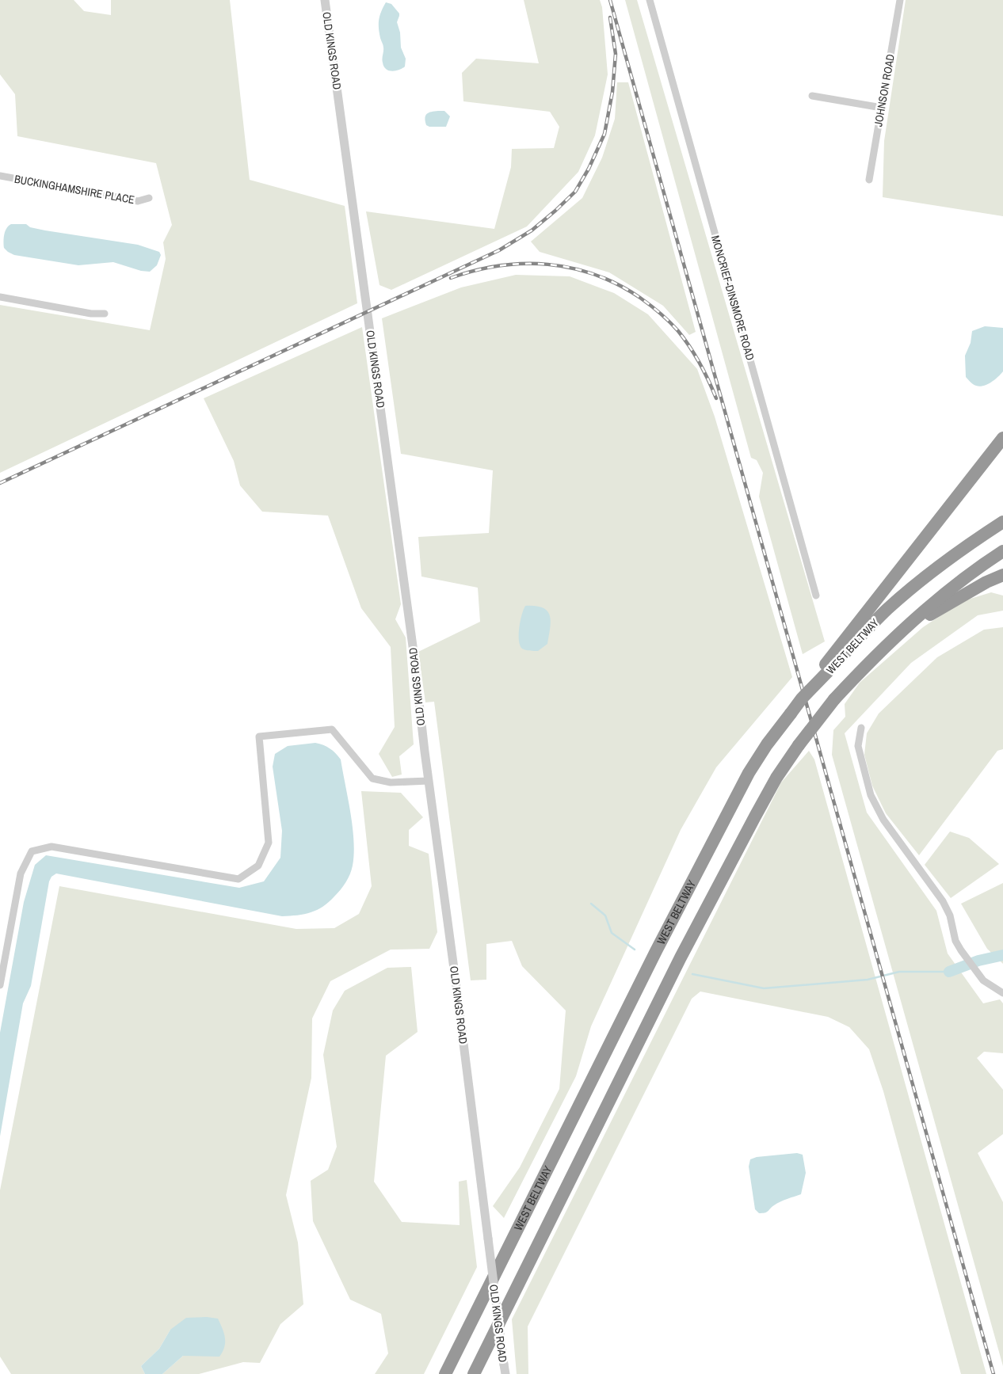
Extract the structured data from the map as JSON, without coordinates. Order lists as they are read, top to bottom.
{
  "streets": {
    "highway": ["WEST BELTWAY"],
    "street": [
      "OLD KINGS ROAD",
      "JOHNSON ROAD",
      "BUCKINGHAMSHIRE PLACE",
      "MONCRIEF-DINSMORE ROAD"
    ]
  }
}
